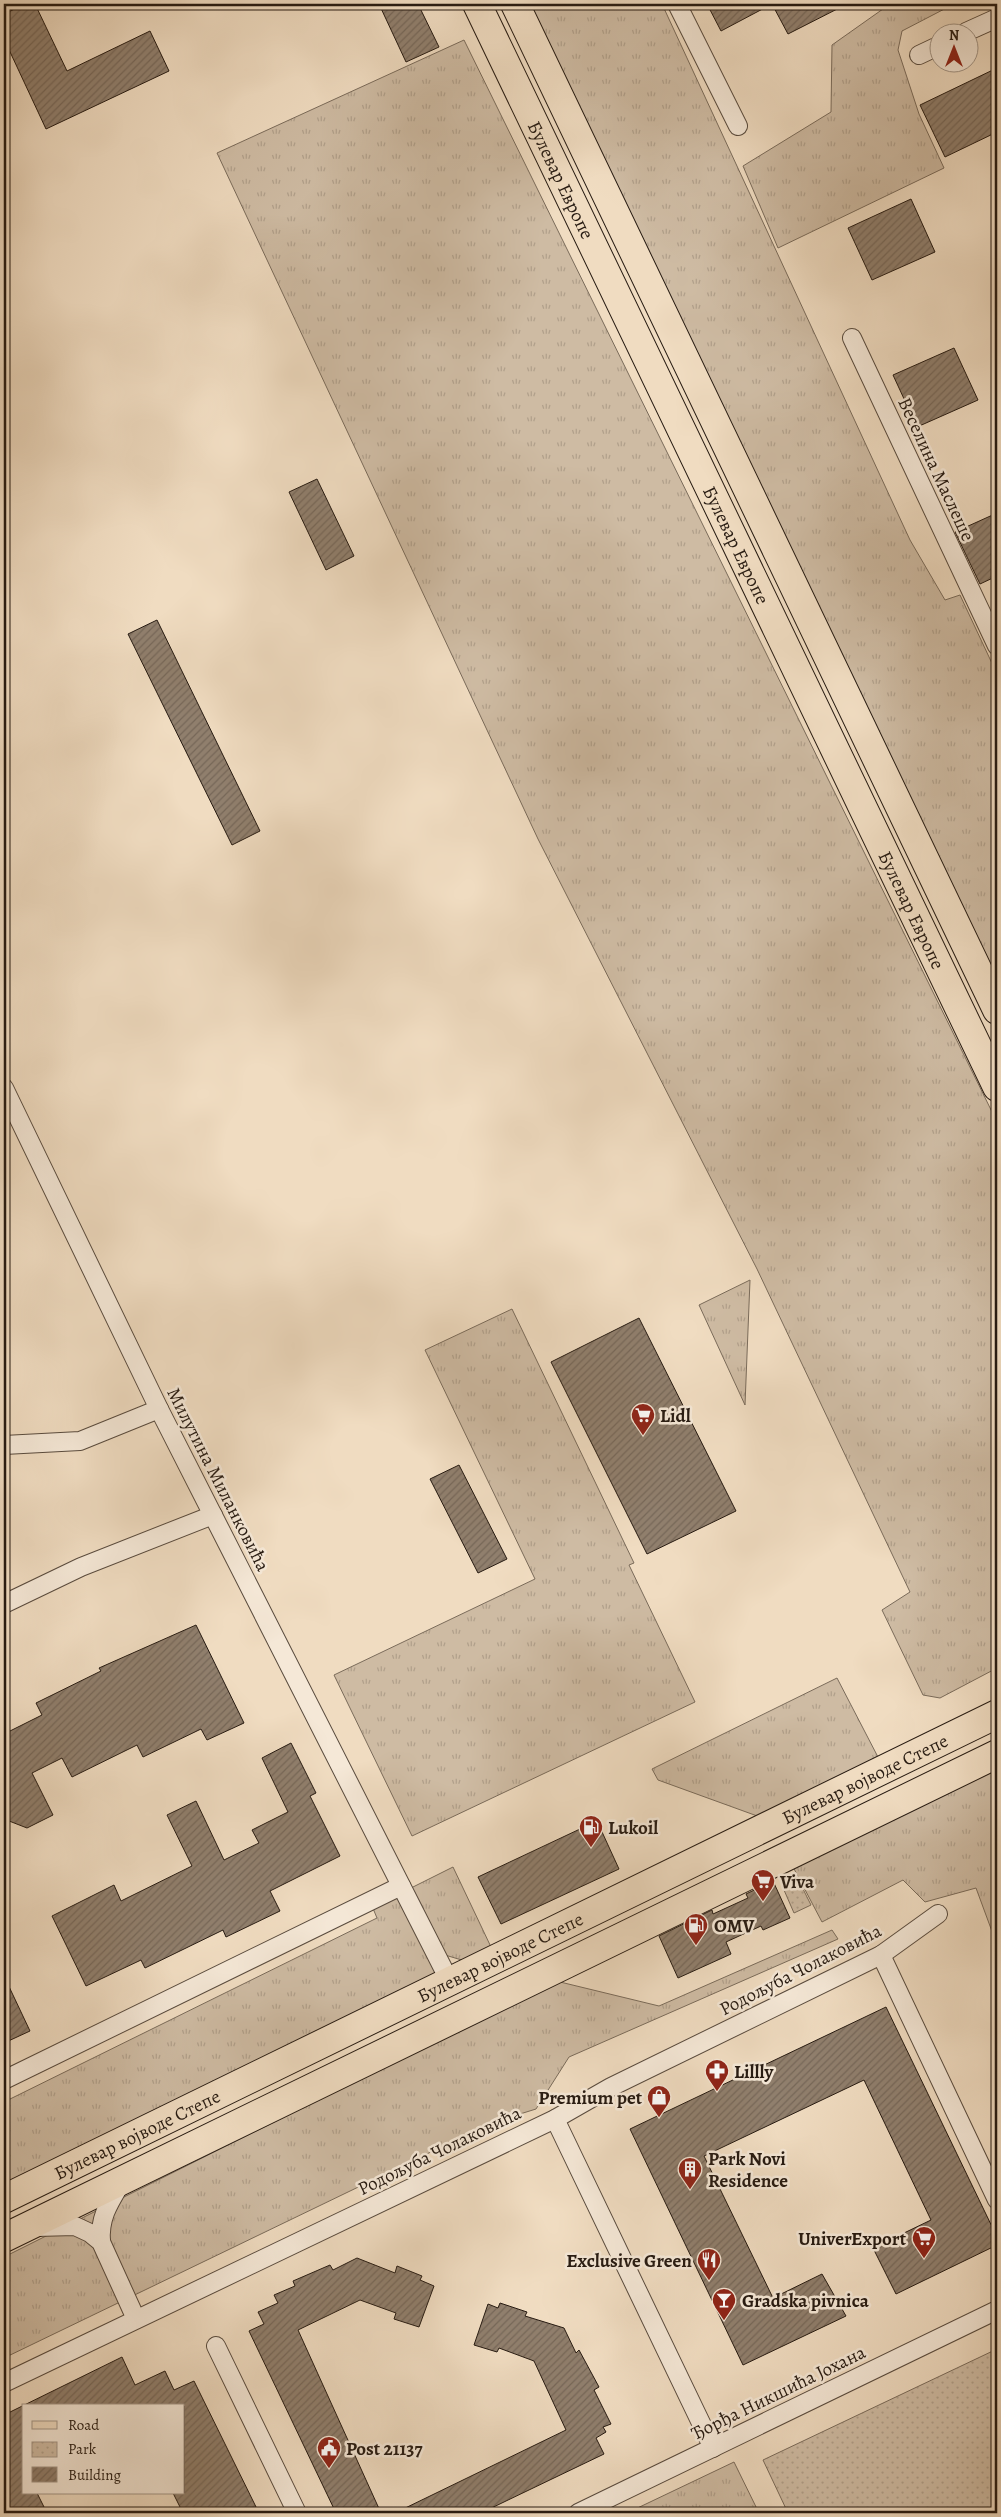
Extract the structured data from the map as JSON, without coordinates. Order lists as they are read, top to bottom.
{
  "streets": {
    "main road": ["Булевар Европе", "Булевар војводе Степе"],
    "street": [
      "Веселина Маслеше",
      "Милутина Миланковића",
      "Родољуба Чолаковића",
      "Ђорђа Никшића Јохана"
    ]
  },
  "crossings": [
    ["Милутина Миланковића", "Булевар војводе Степе"]
  ],
  "places": {
    "supermarket": ["Lidl", "Viva", "UniverExport"],
    "fuel station": ["Lukoil", "OMV"],
    "pharmacy": ["Lillly"],
    "shop": ["Premium pet"],
    "building": ["Park Novi Residence"],
    "restaurant": ["Exclusive Green"],
    "bar": ["Gradska pivnica"],
    "public building": ["Post 21137"]
  },
  "legend": ["Road", "Park", "Building"],
  "north": "top"
}
